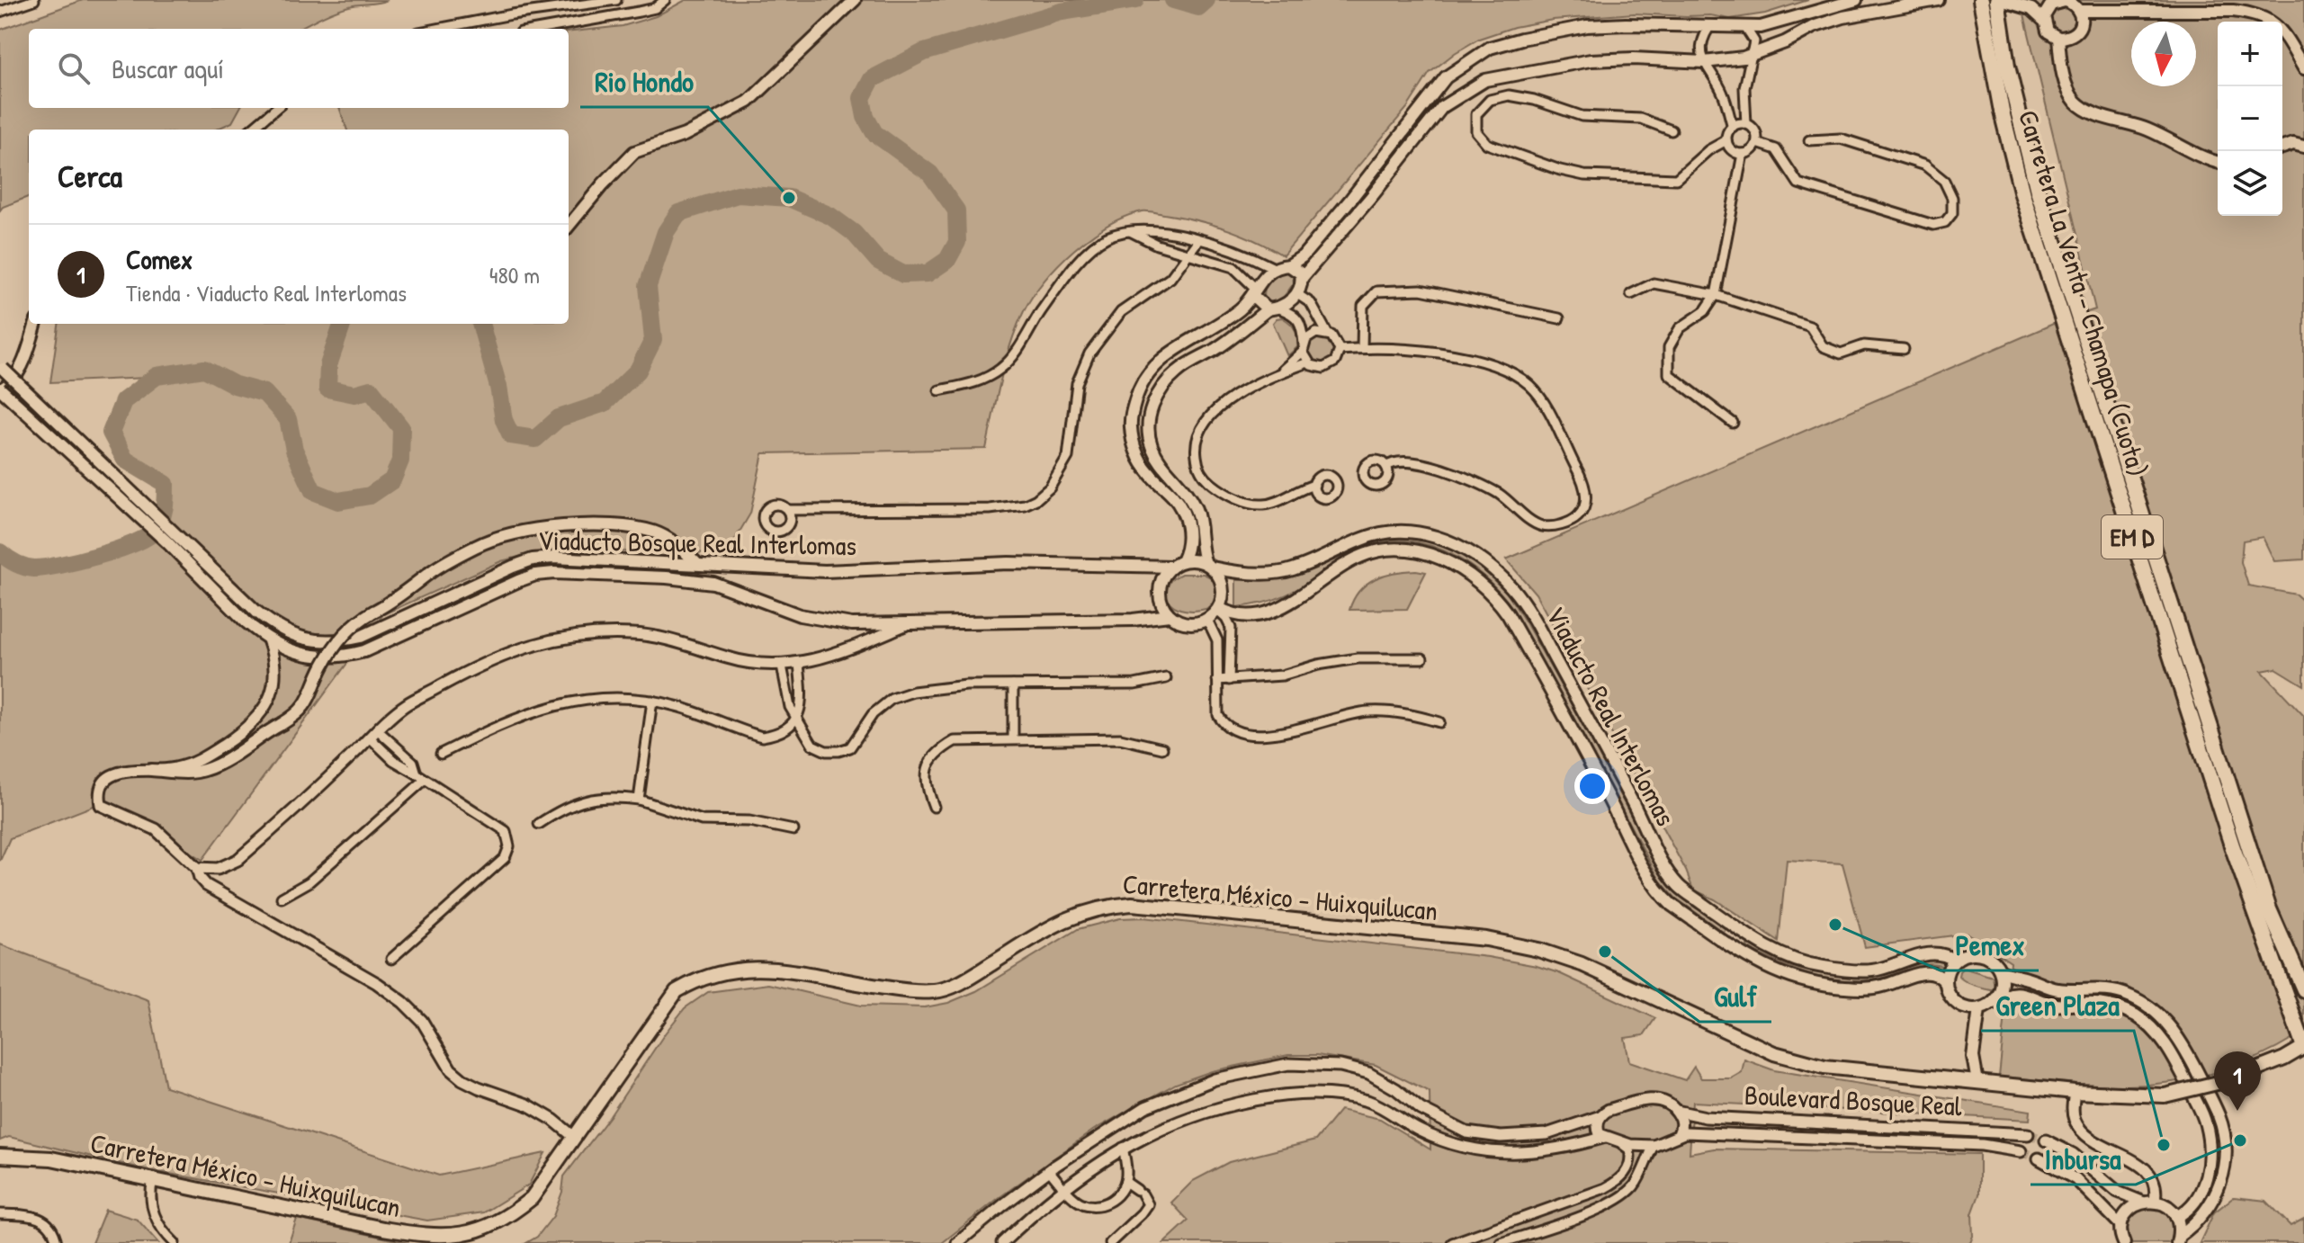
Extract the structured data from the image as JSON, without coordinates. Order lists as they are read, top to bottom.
{
  "streets": {
    "highway": ["Carretera La Venta - Chamapa (Cuota)", "EM D"],
    "main road": ["Viaducto Bosque Real Interlomas", "Viaducto Real Interlomas", "Carretera México - Huixquilucan"],
    "street": ["Boulevard Bosque Real"]
  },
  "crossings": [
    ["Carretera La Venta - Chamapa (Cuota)", "Carretera México - Huixquilucan"],
    ["Viaducto Bosque Real Interlomas", "Viaducto Real Interlomas"]
  ],
  "places": [
    "Rio Hondo",
    "Pemex",
    "Gulf",
    "Inbursa",
    "Green Plaza"
  ],
  "north": "bottom",
  "page": {
    "map_buttons": ["+", "−"],
    "search": "Buscar aquí",
    "heading": "Cerca",
    "list": [
      {
        "mark": "1",
        "name": "Comex",
        "note": "Tienda · Viaducto Real Interlomas",
        "value": "480 m"
      }
    ],
    "pins": "1"
  }
}
